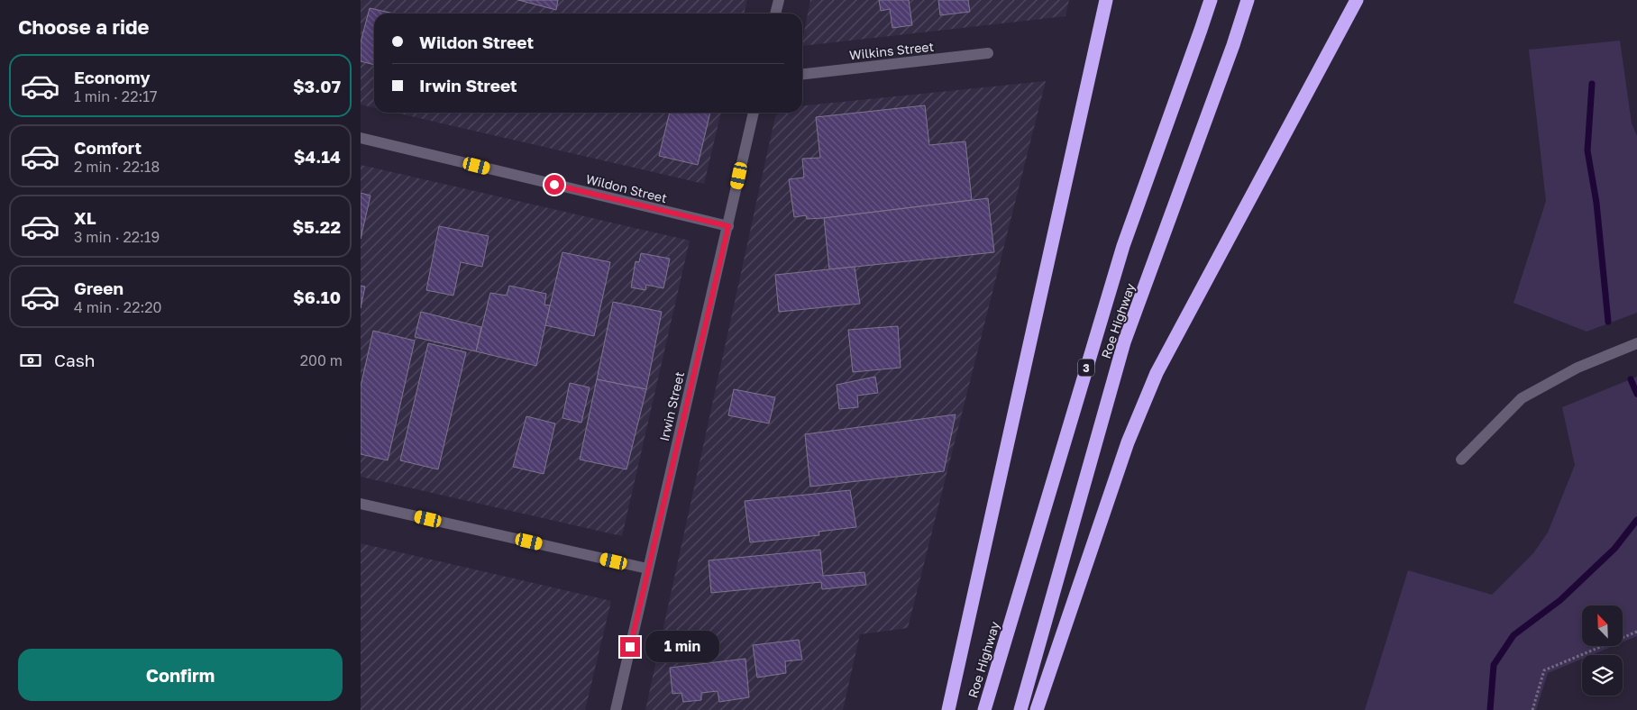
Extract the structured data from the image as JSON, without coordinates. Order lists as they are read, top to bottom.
{
  "streets": {
    "highway": ["Roe Highway", "3"],
    "street": ["Wilkins Street", "Wildon Street", "Irwin Street"]
  },
  "crossings": [
    ["Wildon Street", "Irwin Street"]
  ],
  "north": "top left",
  "page": {
    "heading": "Choose a ride",
    "banner": ["Wildon Street", "Irwin Street"],
    "list": [
      {
        "name": "Economy",
        "note": "1 min · 22:17",
        "value": "$3.07"
      },
      {
        "name": "Comfort",
        "note": "2 min · 22:18",
        "value": "$4.14"
      },
      {
        "name": "XL",
        "note": "3 min · 22:19",
        "value": "$5.22"
      },
      {
        "name": "Green",
        "note": "4 min · 22:20",
        "value": "$6.10"
      }
    ],
    "pay": ["Cash", "200 m"],
    "bubble": "1 min",
    "buttons": "Confirm"
  }
}
